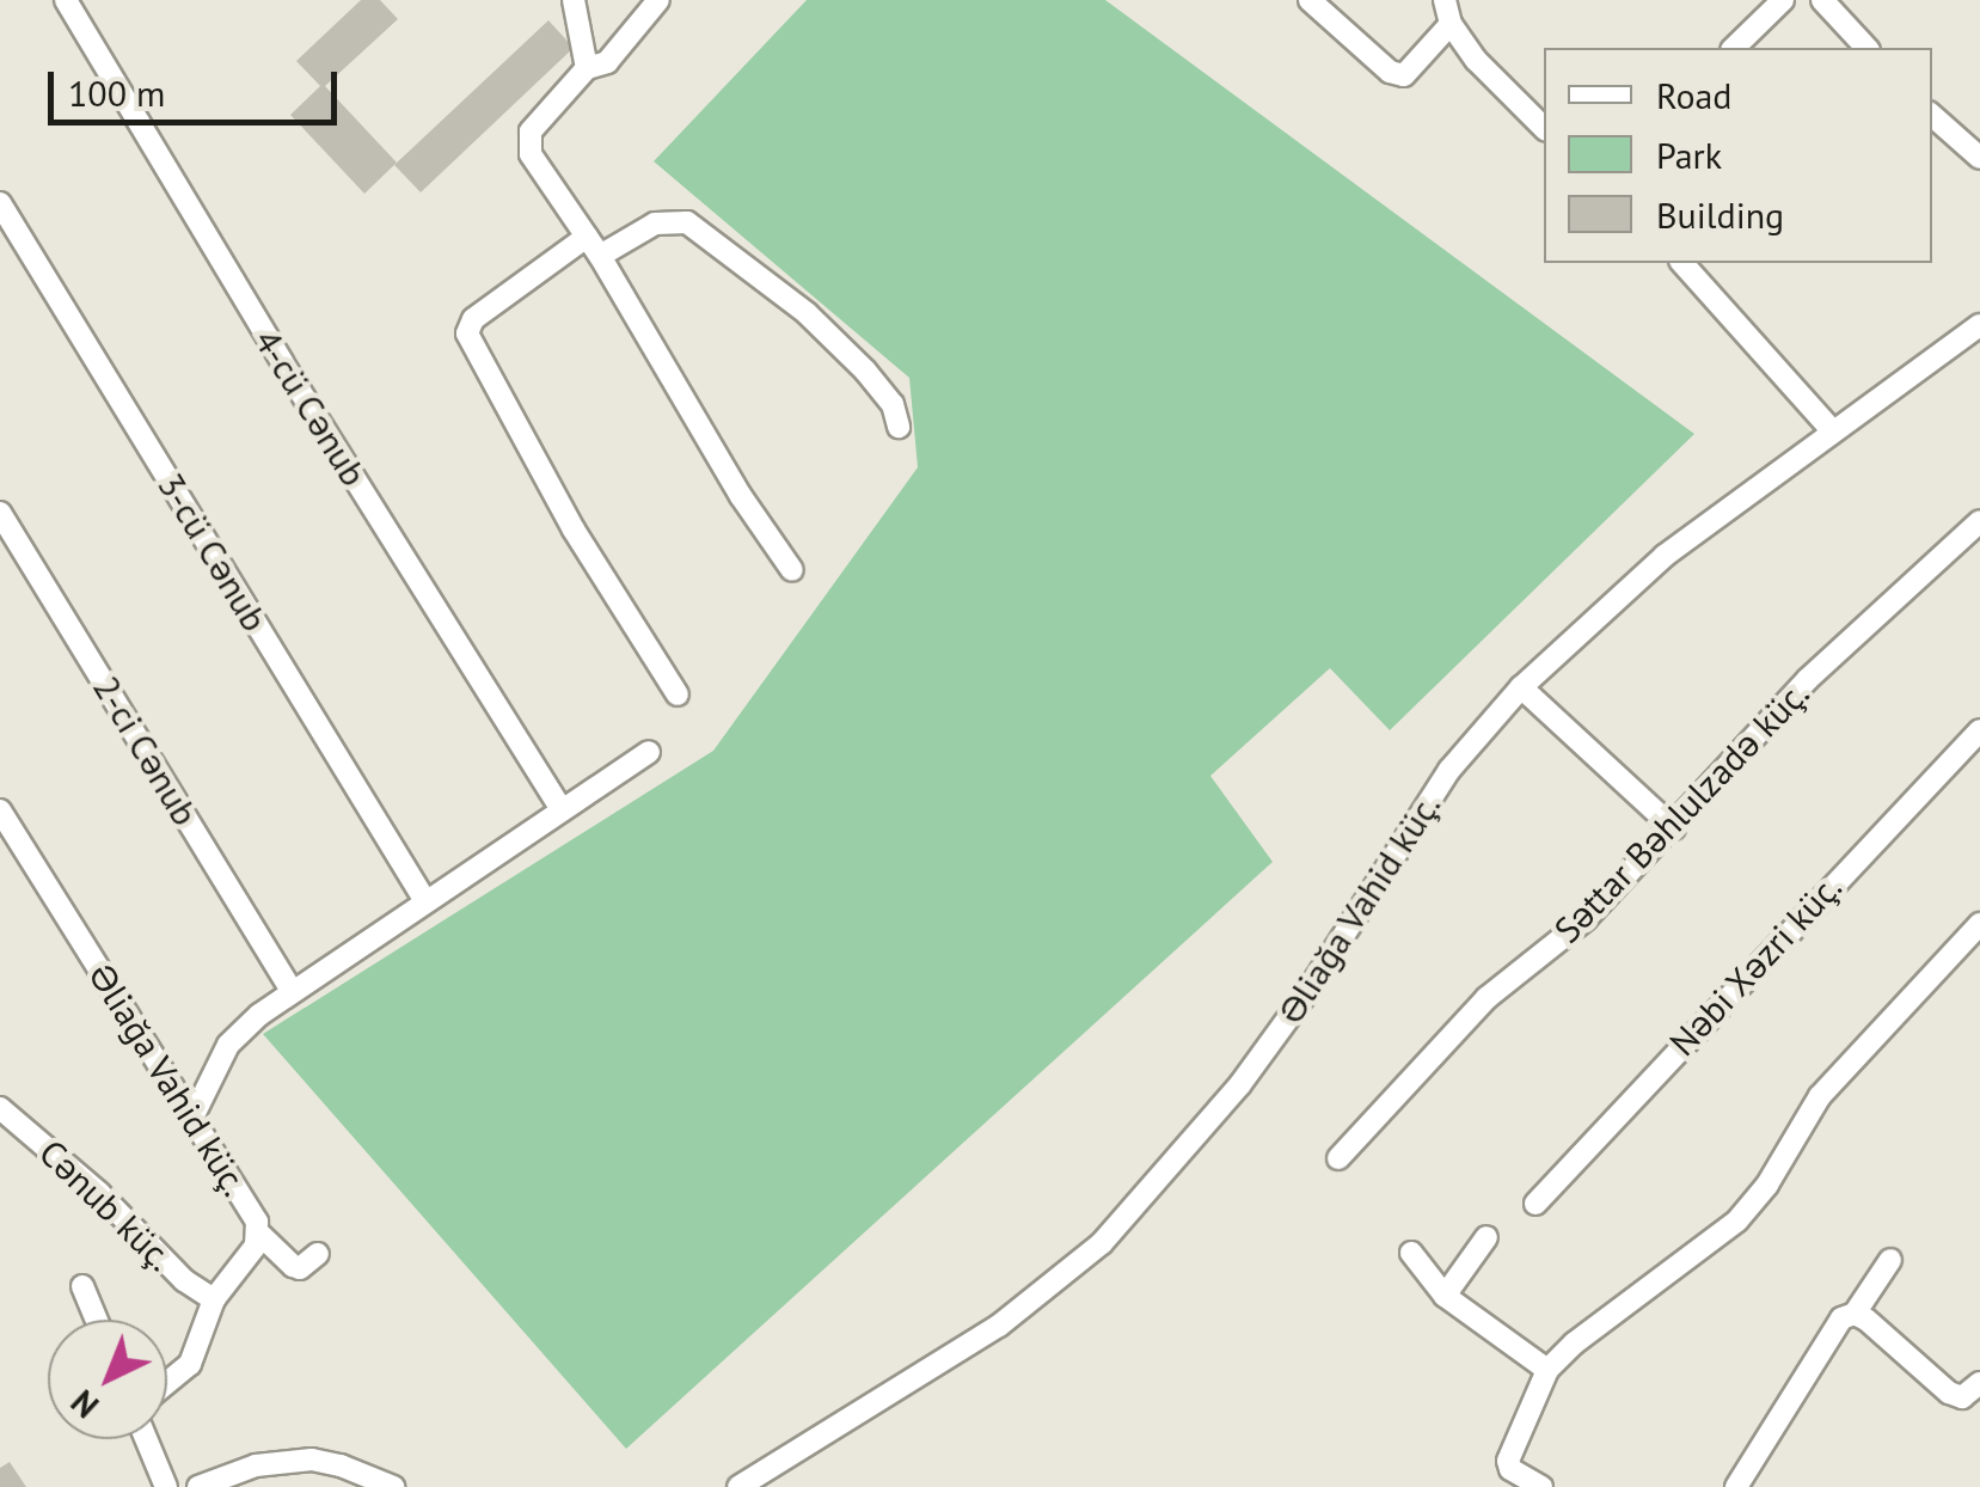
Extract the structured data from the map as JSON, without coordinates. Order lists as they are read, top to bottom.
{
  "streets": {
    "street": [
      "4-cü Cənub",
      "3-cü Cənub",
      "2-ci Cənub",
      "Səttar Bəhlulzadə küç.",
      "Əliağa Vahid küç.",
      "Nəbi Xəzri küç.",
      "Cənub küç."
    ]
  },
  "crossings": [
    ["Əliağa Vahid küç.", "Cənub küç."]
  ],
  "legend": ["Road", "Park", "Building"],
  "scale_bar": "100 m",
  "north": "bottom left"
}
